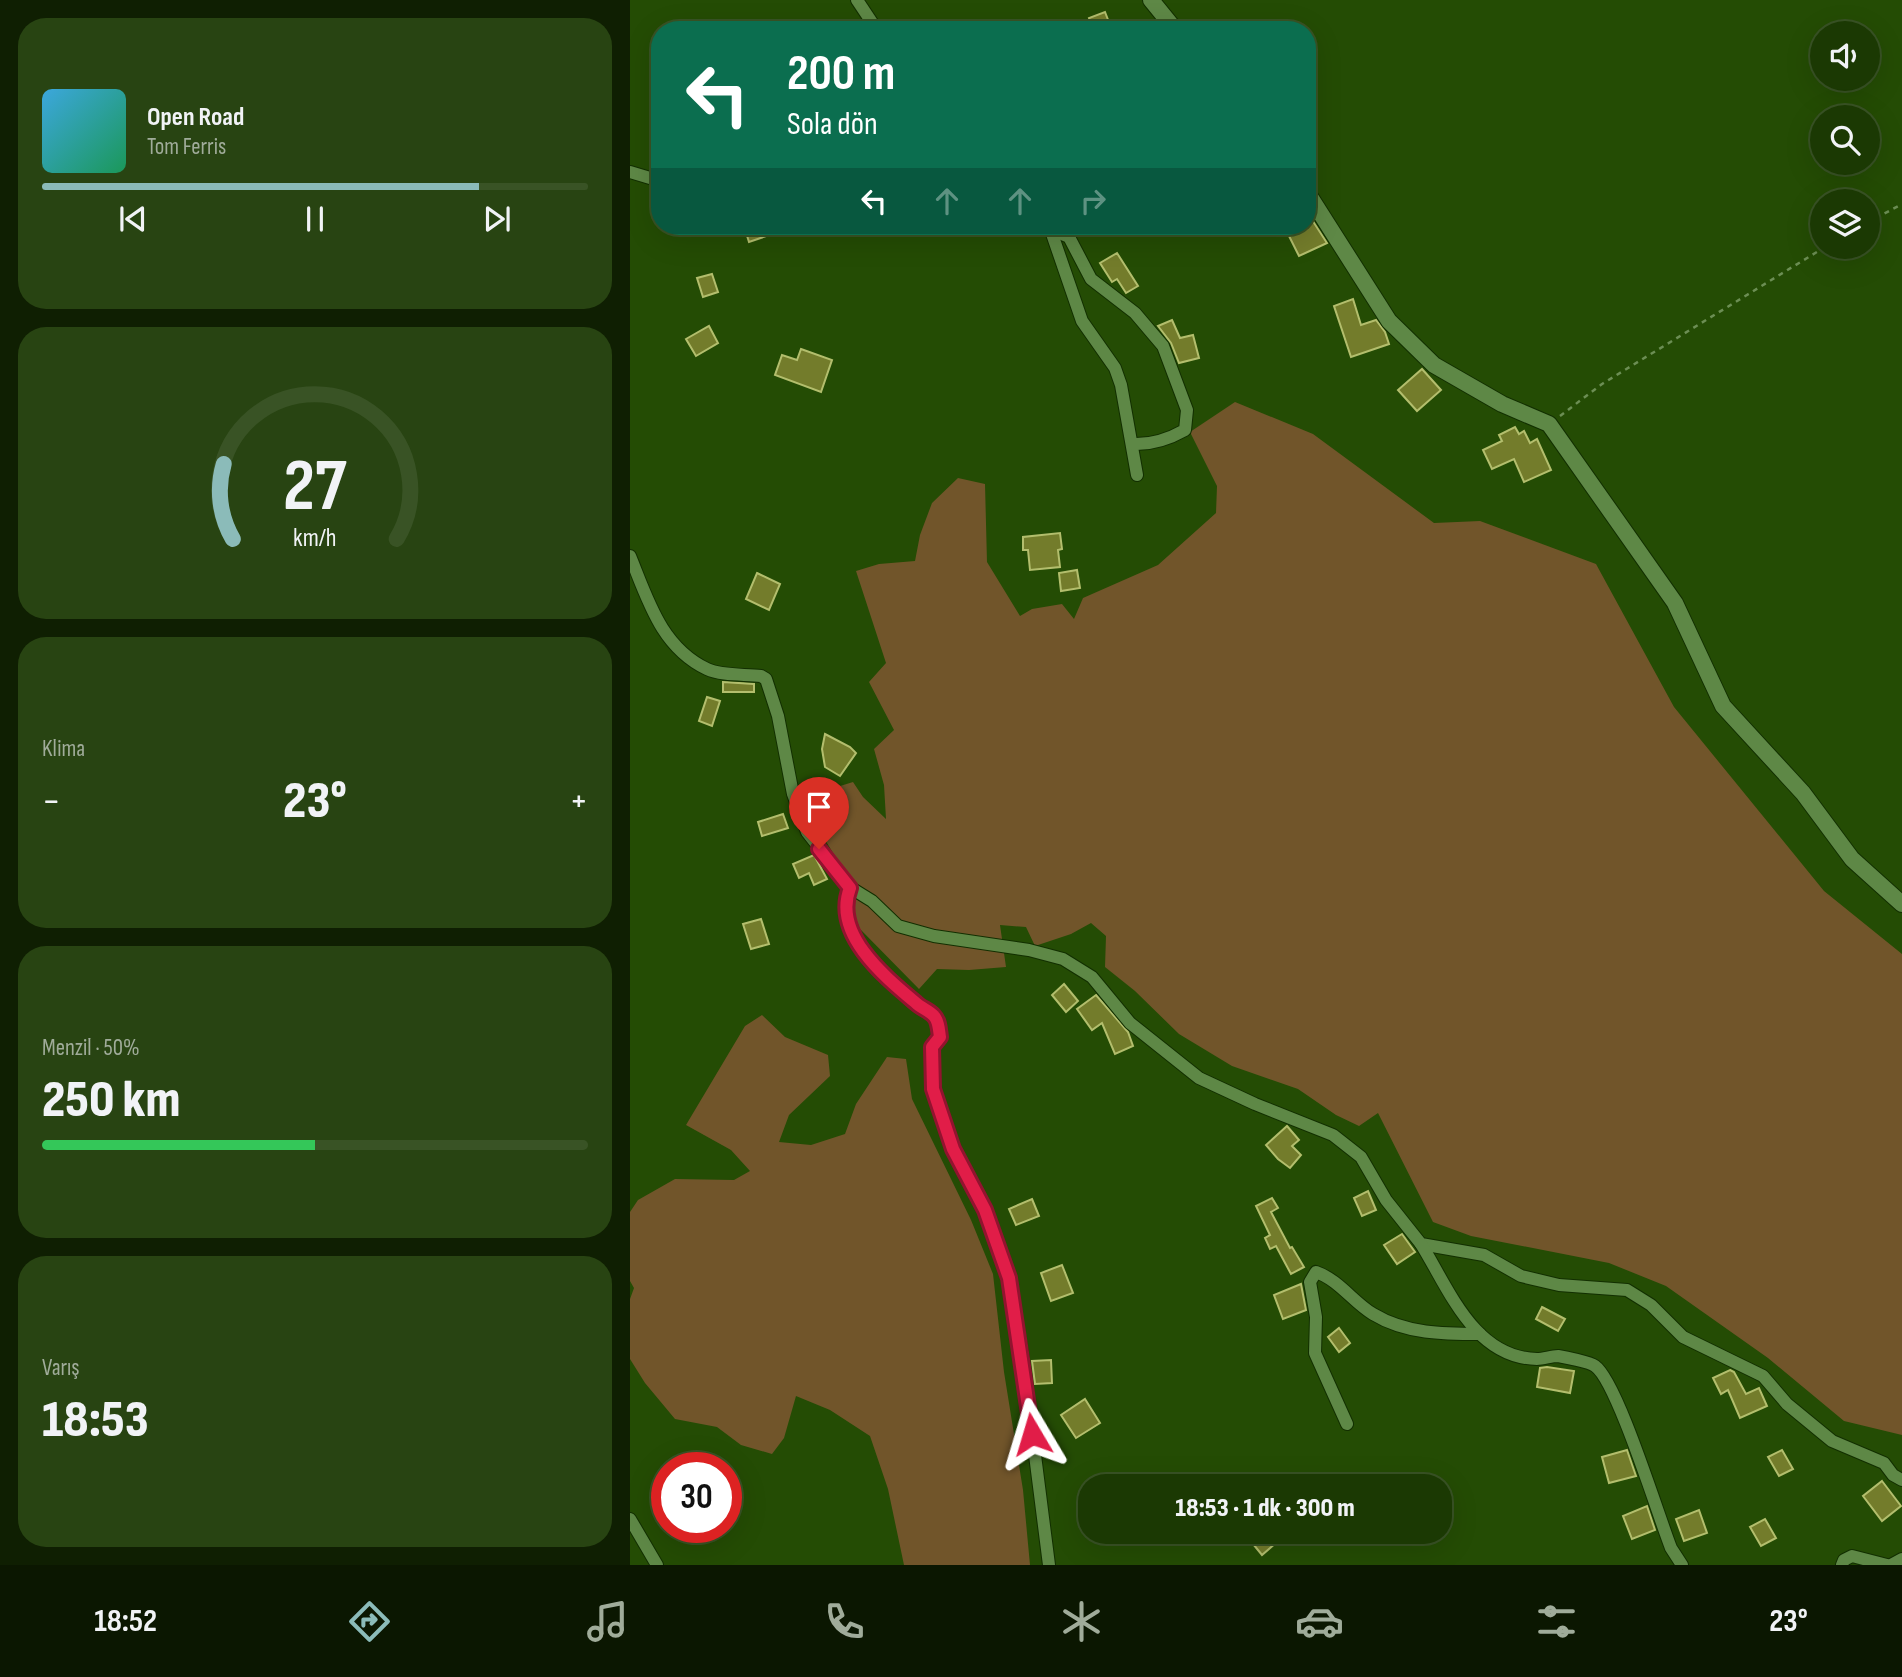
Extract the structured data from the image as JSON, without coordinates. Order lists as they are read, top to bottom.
{
  "page": {
    "turn": ["200 m", "Sola dön"],
    "song": ["Open Road", "Tom Ferris"],
    "tile": [
      "Klima",
      ["Menzil · 50%", "250 km"],
      ["Varış", "18:53"]
    ],
    "heat": ["−", "23°", "+"],
    "limit": "30",
    "trip": "18:53 · 1 dk · 300 m",
    "tabs": ["18:52", "23°"],
    "gauge": ["27", "km/h"]
  }
}
